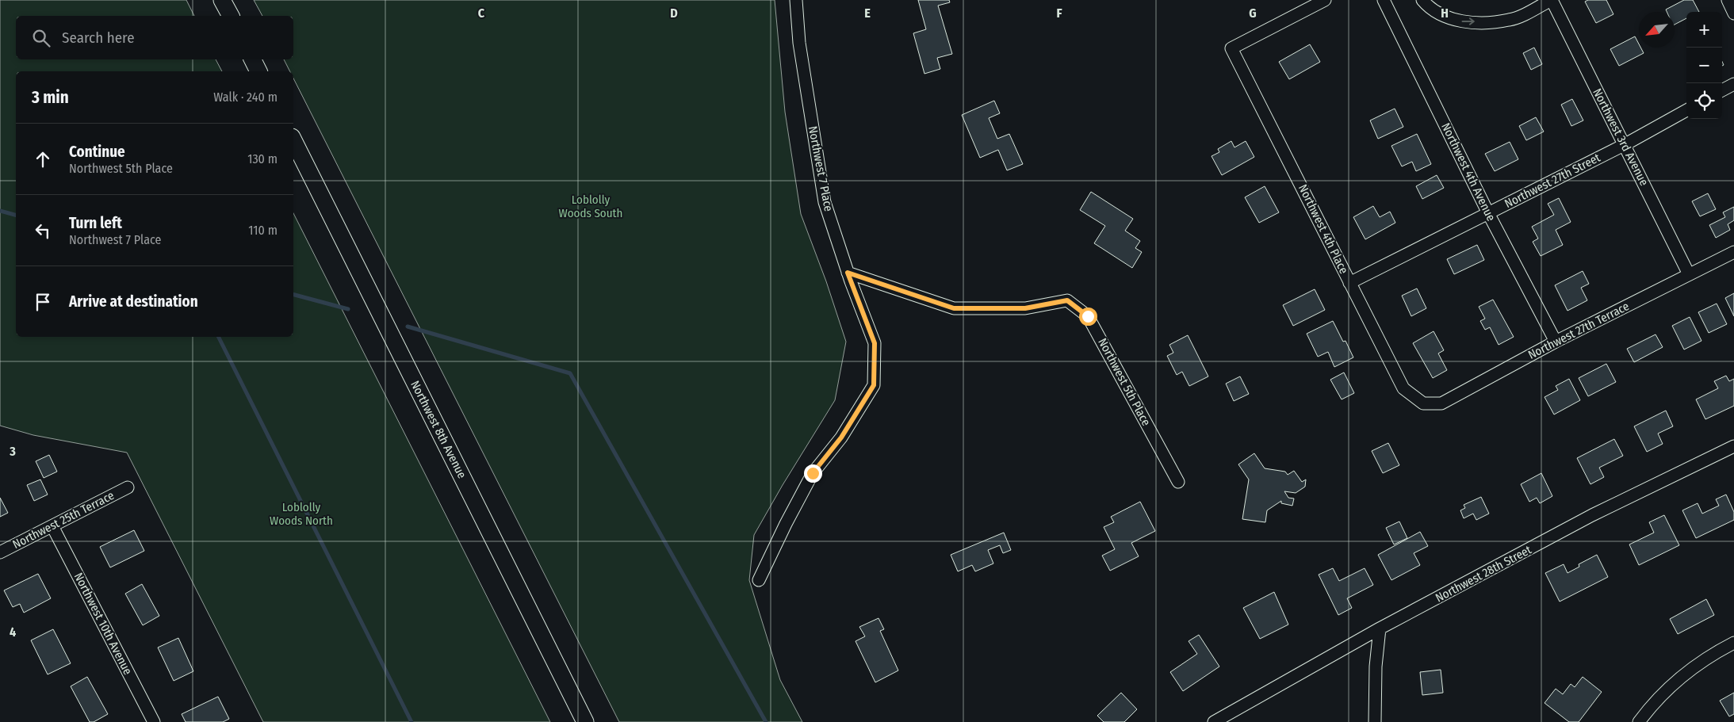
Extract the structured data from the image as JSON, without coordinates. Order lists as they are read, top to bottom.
{
  "streets": {
    "street": [
      "Northwest 3rd Avenue",
      "Northwest 7 Place",
      "Northwest 4th Avenue",
      "Northwest 27th Street",
      "Northwest 4th Place",
      "Northwest 27th Terrace",
      "Northwest 5th Place",
      "Northwest 8th Avenue",
      "Northwest 25th Terrace",
      "Northwest 28th Street",
      "Northwest 10th Avenue"
    ]
  },
  "crossings": [
    ["Northwest 3rd Avenue", "Northwest 27th Street"],
    ["Northwest 3rd Avenue", "Northwest 27th Terrace"],
    ["Northwest 7 Place", "Northwest 5th Place"],
    ["Northwest 4th Avenue", "Northwest 27th Street"],
    ["Northwest 4th Avenue", "Northwest 27th Terrace"],
    ["Northwest 27th Street", "Northwest 4th Place"],
    ["Northwest 4th Place", "Northwest 27th Terrace"],
    ["Northwest 25th Terrace", "Northwest 10th Avenue"]
  ],
  "parks": ["Loblolly Woods South", "Loblolly Woods North"],
  "north": "bottom left",
  "page": {
    "map_buttons": ["+", "−"],
    "search": "Search here",
    "heading": ["3 min", "Walk · 240 m"],
    "list": [
      ["Continue", "Northwest 5th Place", "130 m"],
      ["Turn left", "Northwest 7 Place", "110 m"],
      "Arrive at destination"
    ]
  },
  "grid": {
    "columns": [
      "C",
      "D",
      "E",
      "F",
      "G",
      "H"
    ],
    "rows": ["3", "4"]
  }
}
